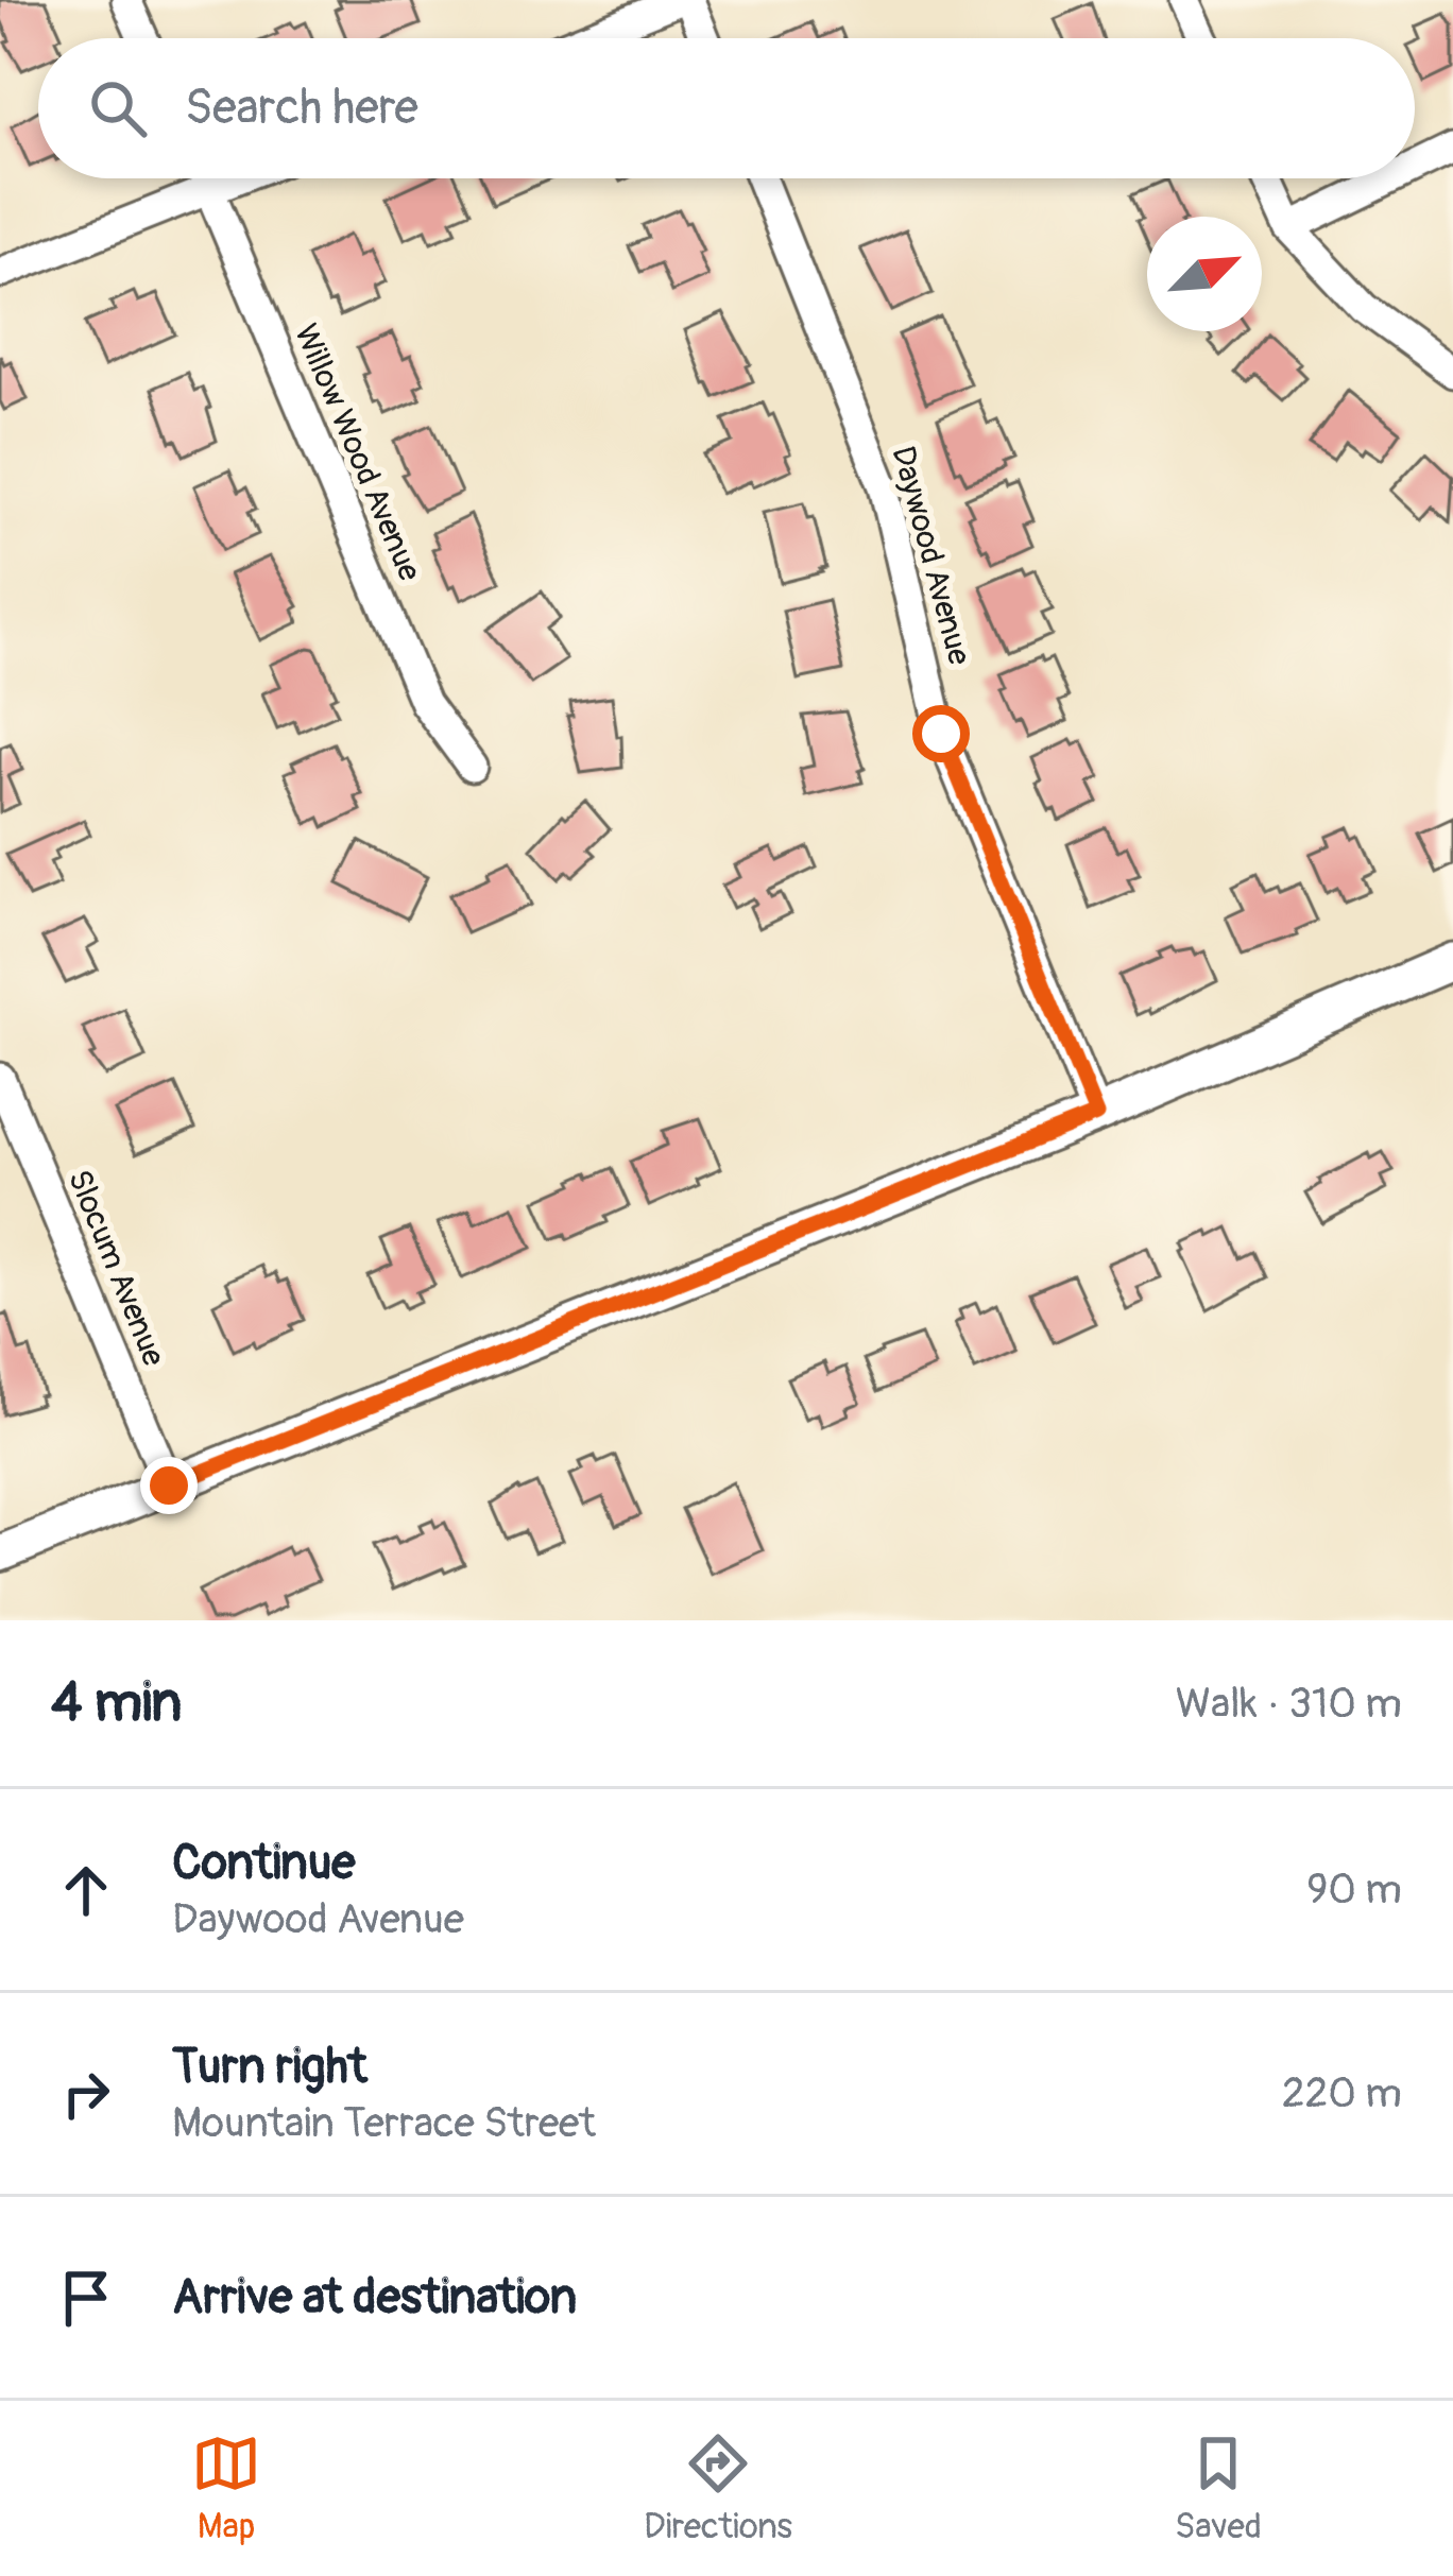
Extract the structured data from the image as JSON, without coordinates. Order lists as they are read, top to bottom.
{
  "streets": {
    "street": ["Willow Wood Avenue", "Daywood Avenue", "Slocum Avenue"]
  },
  "north": "top right",
  "page": {
    "search": "Search here",
    "heading": ["4 min", "Walk · 310 m"],
    "list": [
      ["Continue", "Daywood Avenue", "90 m"],
      ["Turn right", "Mountain Terrace Street", "220 m"],
      "Arrive at destination"
    ],
    "nav": ["Map", "Directions", "Saved"]
  }
}
